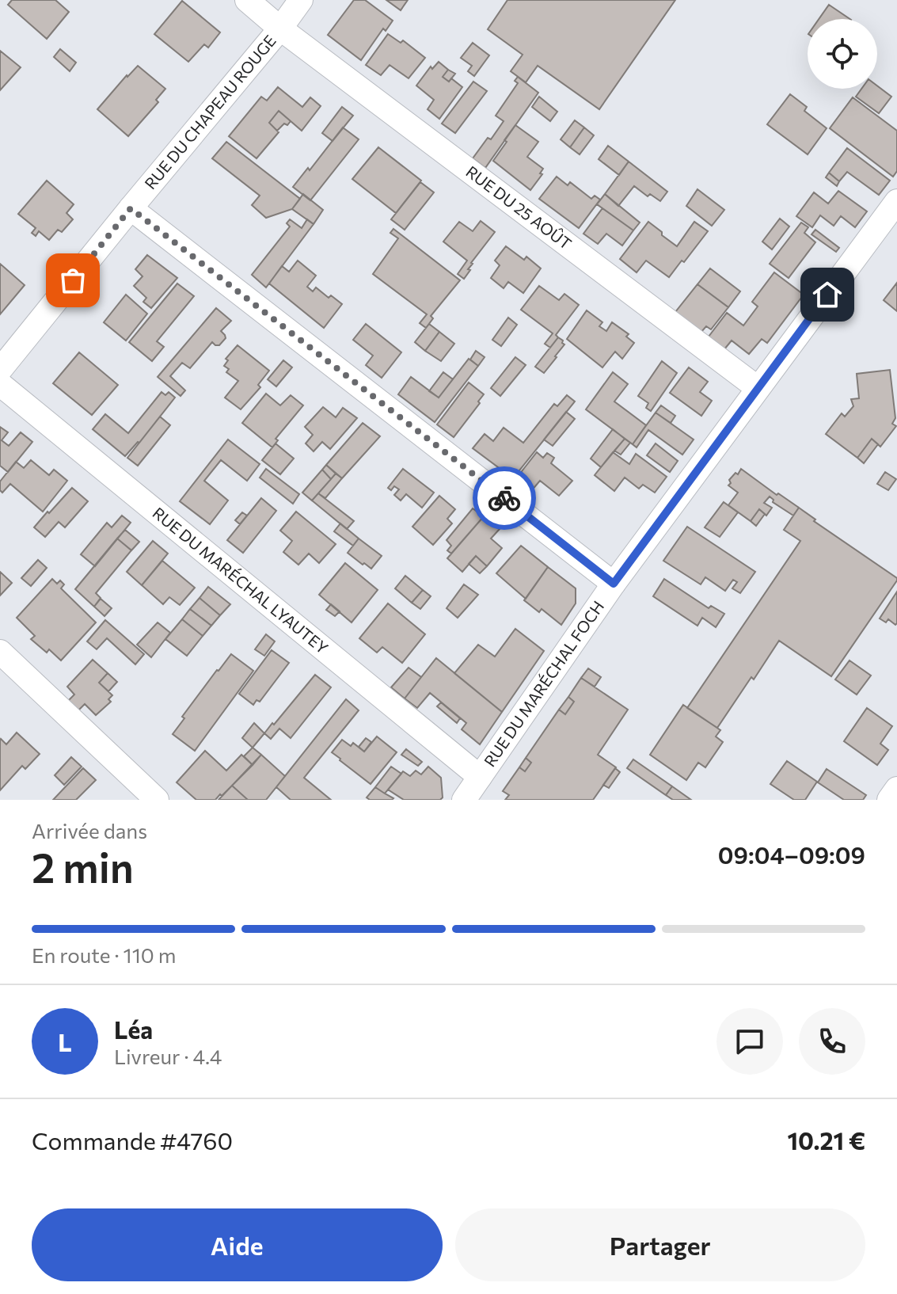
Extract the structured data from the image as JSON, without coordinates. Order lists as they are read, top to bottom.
{
  "streets": {
    "street": [
      "RUE DU CHAPEAU ROUGE",
      "RUE DU 25 AOÛT",
      "RUE DU MARÉCHAL LYAUTEY",
      "RUE DU MARÉCHAL FOCH"
    ]
  },
  "crossings": [
    ["RUE DU CHAPEAU ROUGE", "RUE DU 25 AOÛT"],
    ["RUE DU 25 AOÛT", "RUE DU MARÉCHAL FOCH"],
    ["RUE DU MARÉCHAL LYAUTEY", "RUE DU MARÉCHAL FOCH"]
  ],
  "page": {
    "heading": ["2 min", "Arrivée dans", "09:04–09:09"],
    "panel": [
      "Léa",
      "Livreur · 4.4",
      "Commande #4760",
      "10.21 €"
    ],
    "bar": "En route · 110 m",
    "round": "L",
    "buttons": ["Aide", "Partager"]
  }
}
